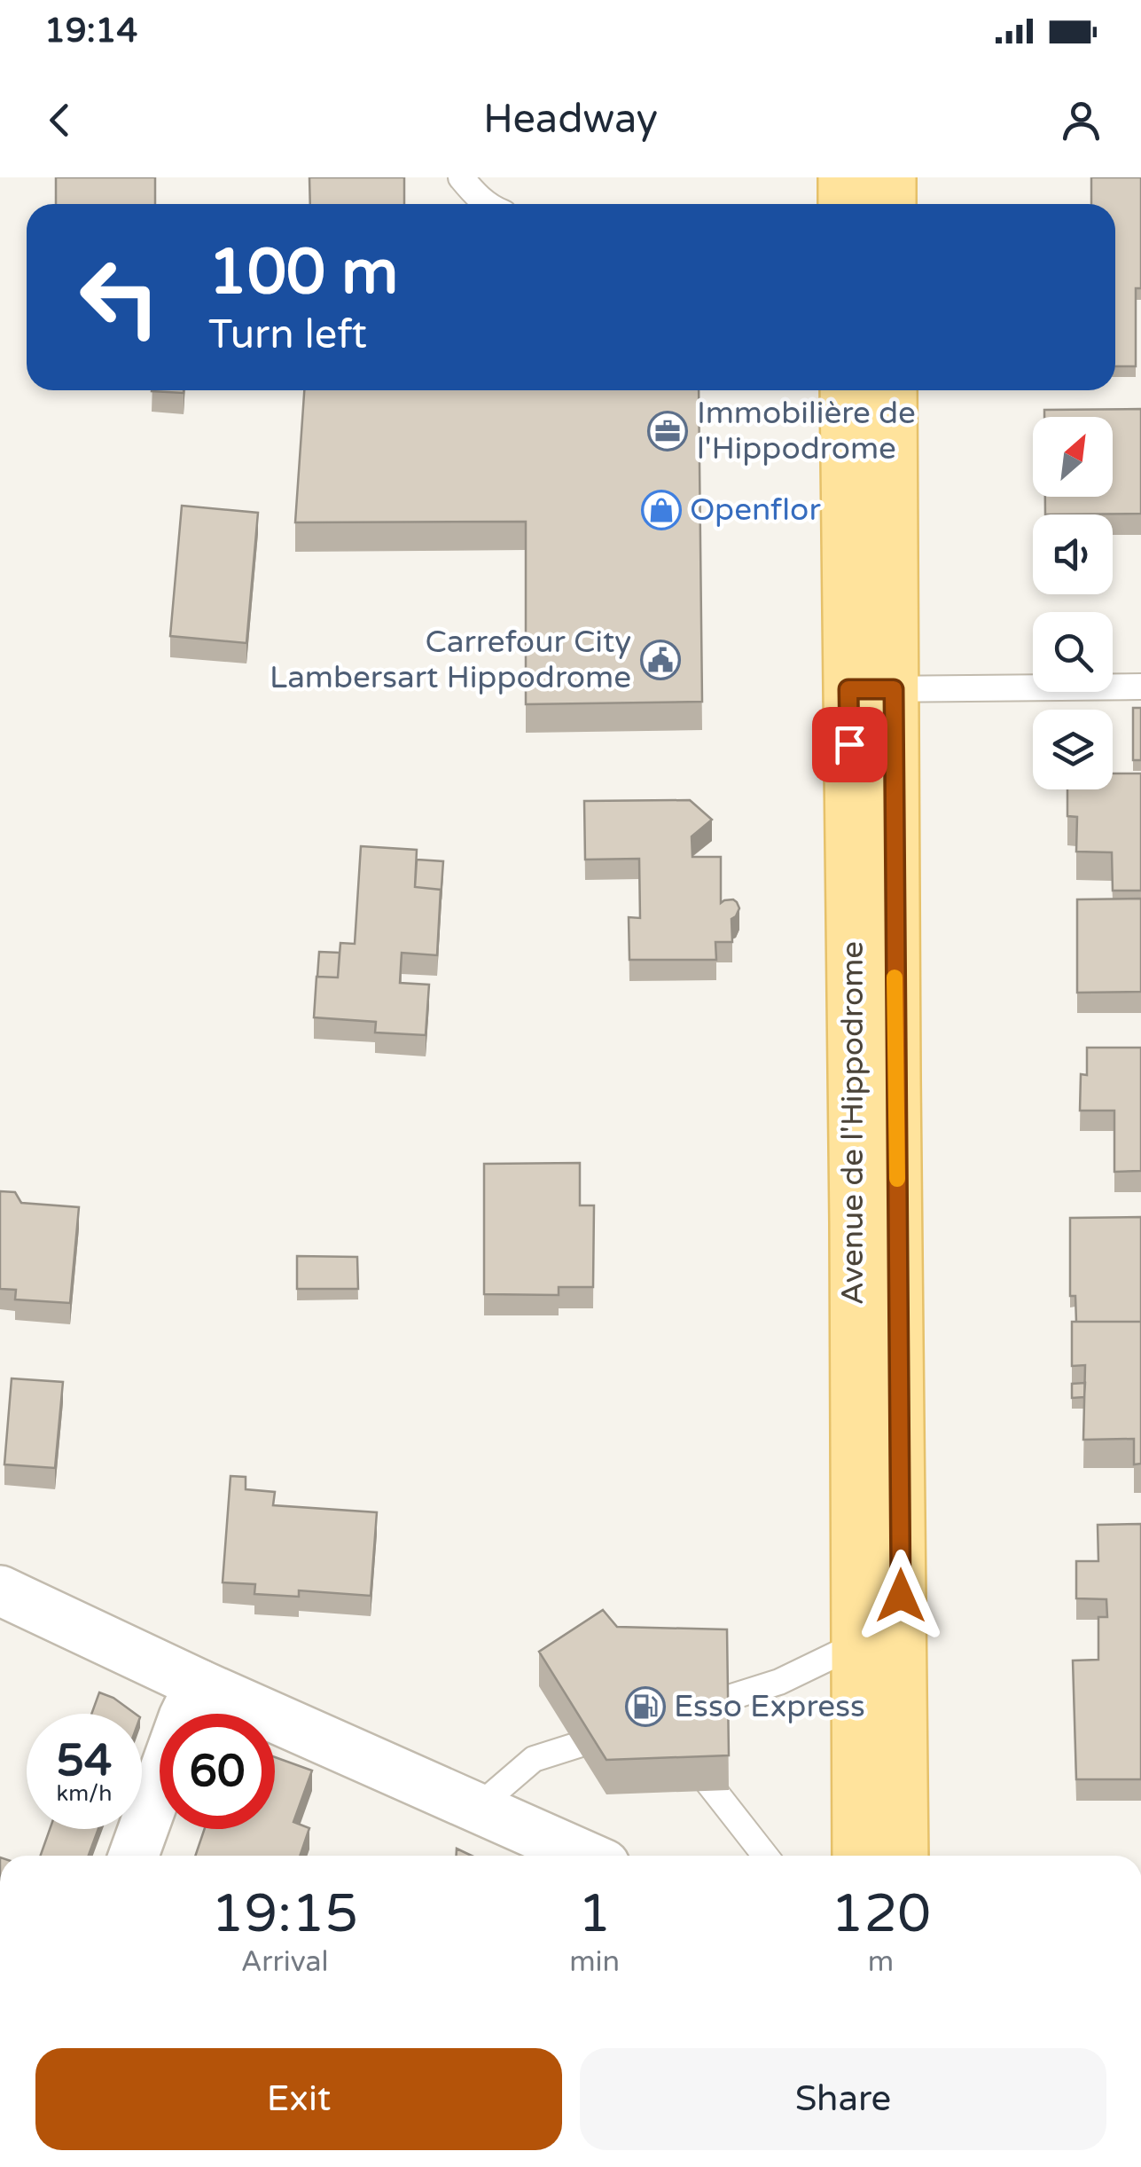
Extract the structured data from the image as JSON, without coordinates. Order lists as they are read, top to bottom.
{
  "streets": {
    "main road": ["Avenue de l'Hippodrome"]
  },
  "places": {
    "office": ["Immobilière de l'Hippodrome"],
    "shop": ["Openflor"],
    "public building": ["Carrefour City Lambersart Hippodrome"],
    "fuel station": ["Esso Express"]
  },
  "north": "top right",
  "page": {
    "status": "19:14",
    "header": "Headway",
    "turn": ["100 m", "Turn left"],
    "speed": "54 km/h",
    "limit": "60",
    "eta": [
      "19:15",
      "Arrival",
      "1",
      "min",
      "120",
      "m"
    ],
    "buttons": ["Exit", "Share"]
  }
}
